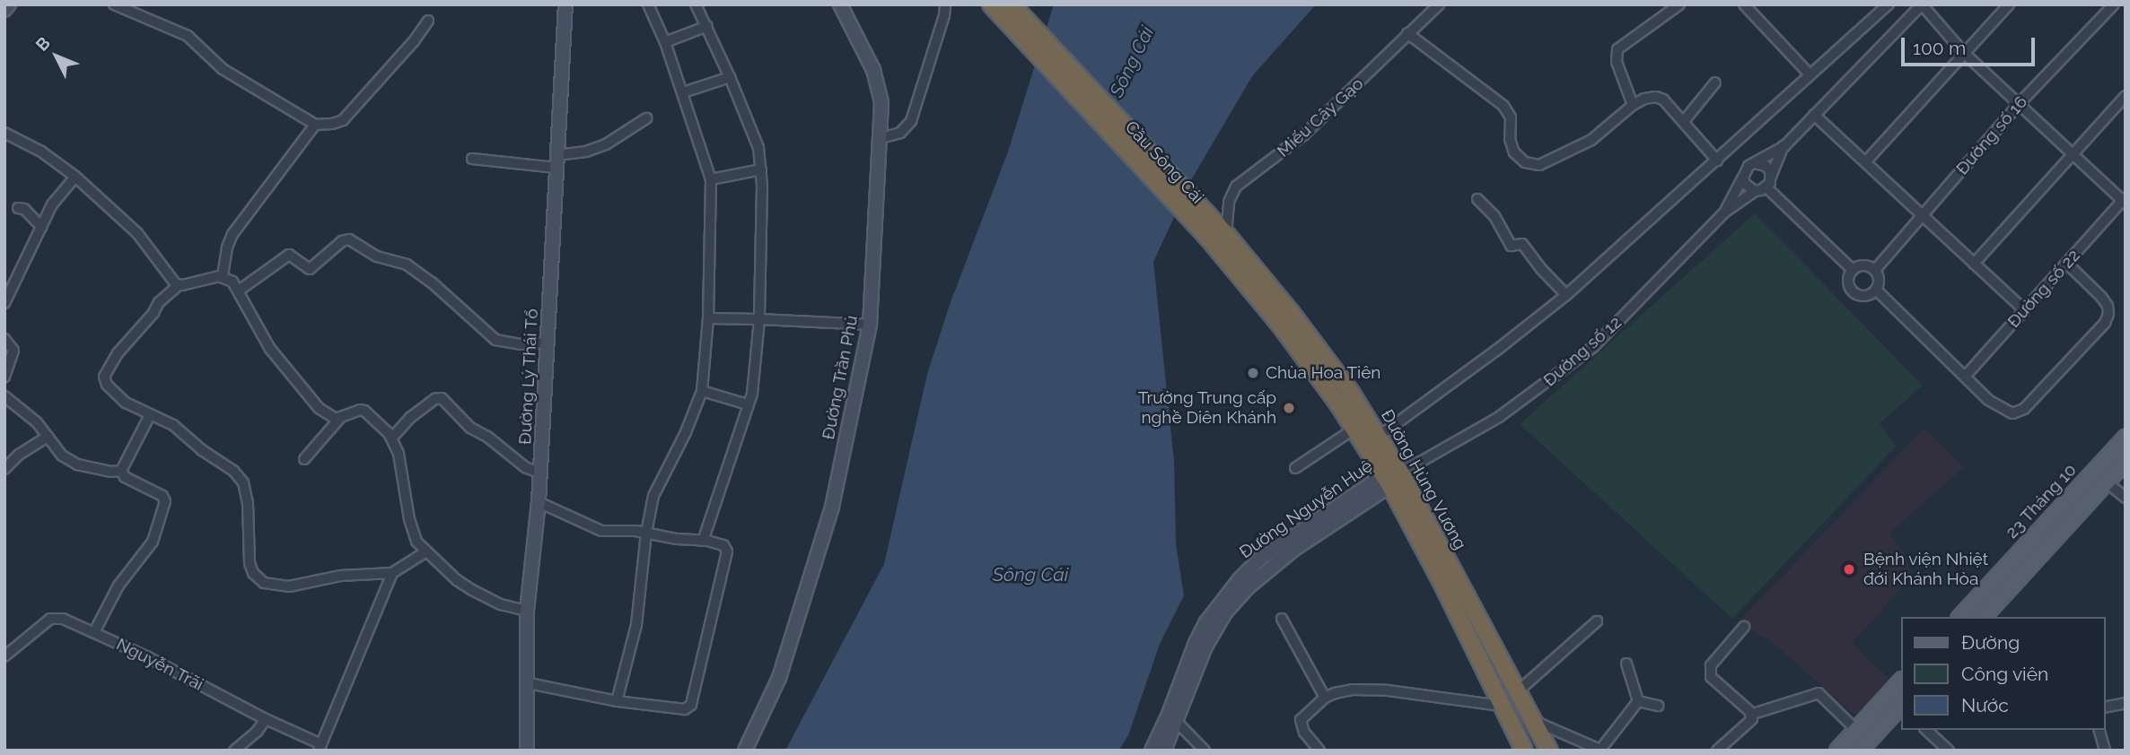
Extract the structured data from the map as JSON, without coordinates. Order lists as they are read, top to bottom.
{
  "streets": {
    "highway": ["Cầu Sông Cái", "Đường Hùng Vương"],
    "main road": ["23 Tháng 10"],
    "street": [
      "Miếu Cây Gạo",
      "Đường số 16",
      "Đường số 22",
      "Đường số 12",
      "Đường Lý Thái Tổ",
      "Đường Trần Phú",
      "Đường Nguyễn Huệ",
      "Nguyễn Trãi"
    ]
  },
  "crossings": [
    ["Miếu Cây Gạo", "Cầu Sông Cái"],
    ["Miếu Cây Gạo", "Đường Hùng Vương"],
    ["Cầu Sông Cái", "Đường Hùng Vương"],
    ["Đường số 12", "Đường Nguyễn Huệ"],
    ["Đường Hùng Vương", "Đường Nguyễn Huệ"]
  ],
  "water": ["Sông Cái"],
  "places": ["Chùa Hoa Tiên", "Trường Trung cấp nghề Diên Khánh", "Bệnh viện Nhiệt đới Khánh Hòa"],
  "legend": ["Đường", "Công viên", "Nước"],
  "scale_bar": "100 m",
  "north": "top left"
}
